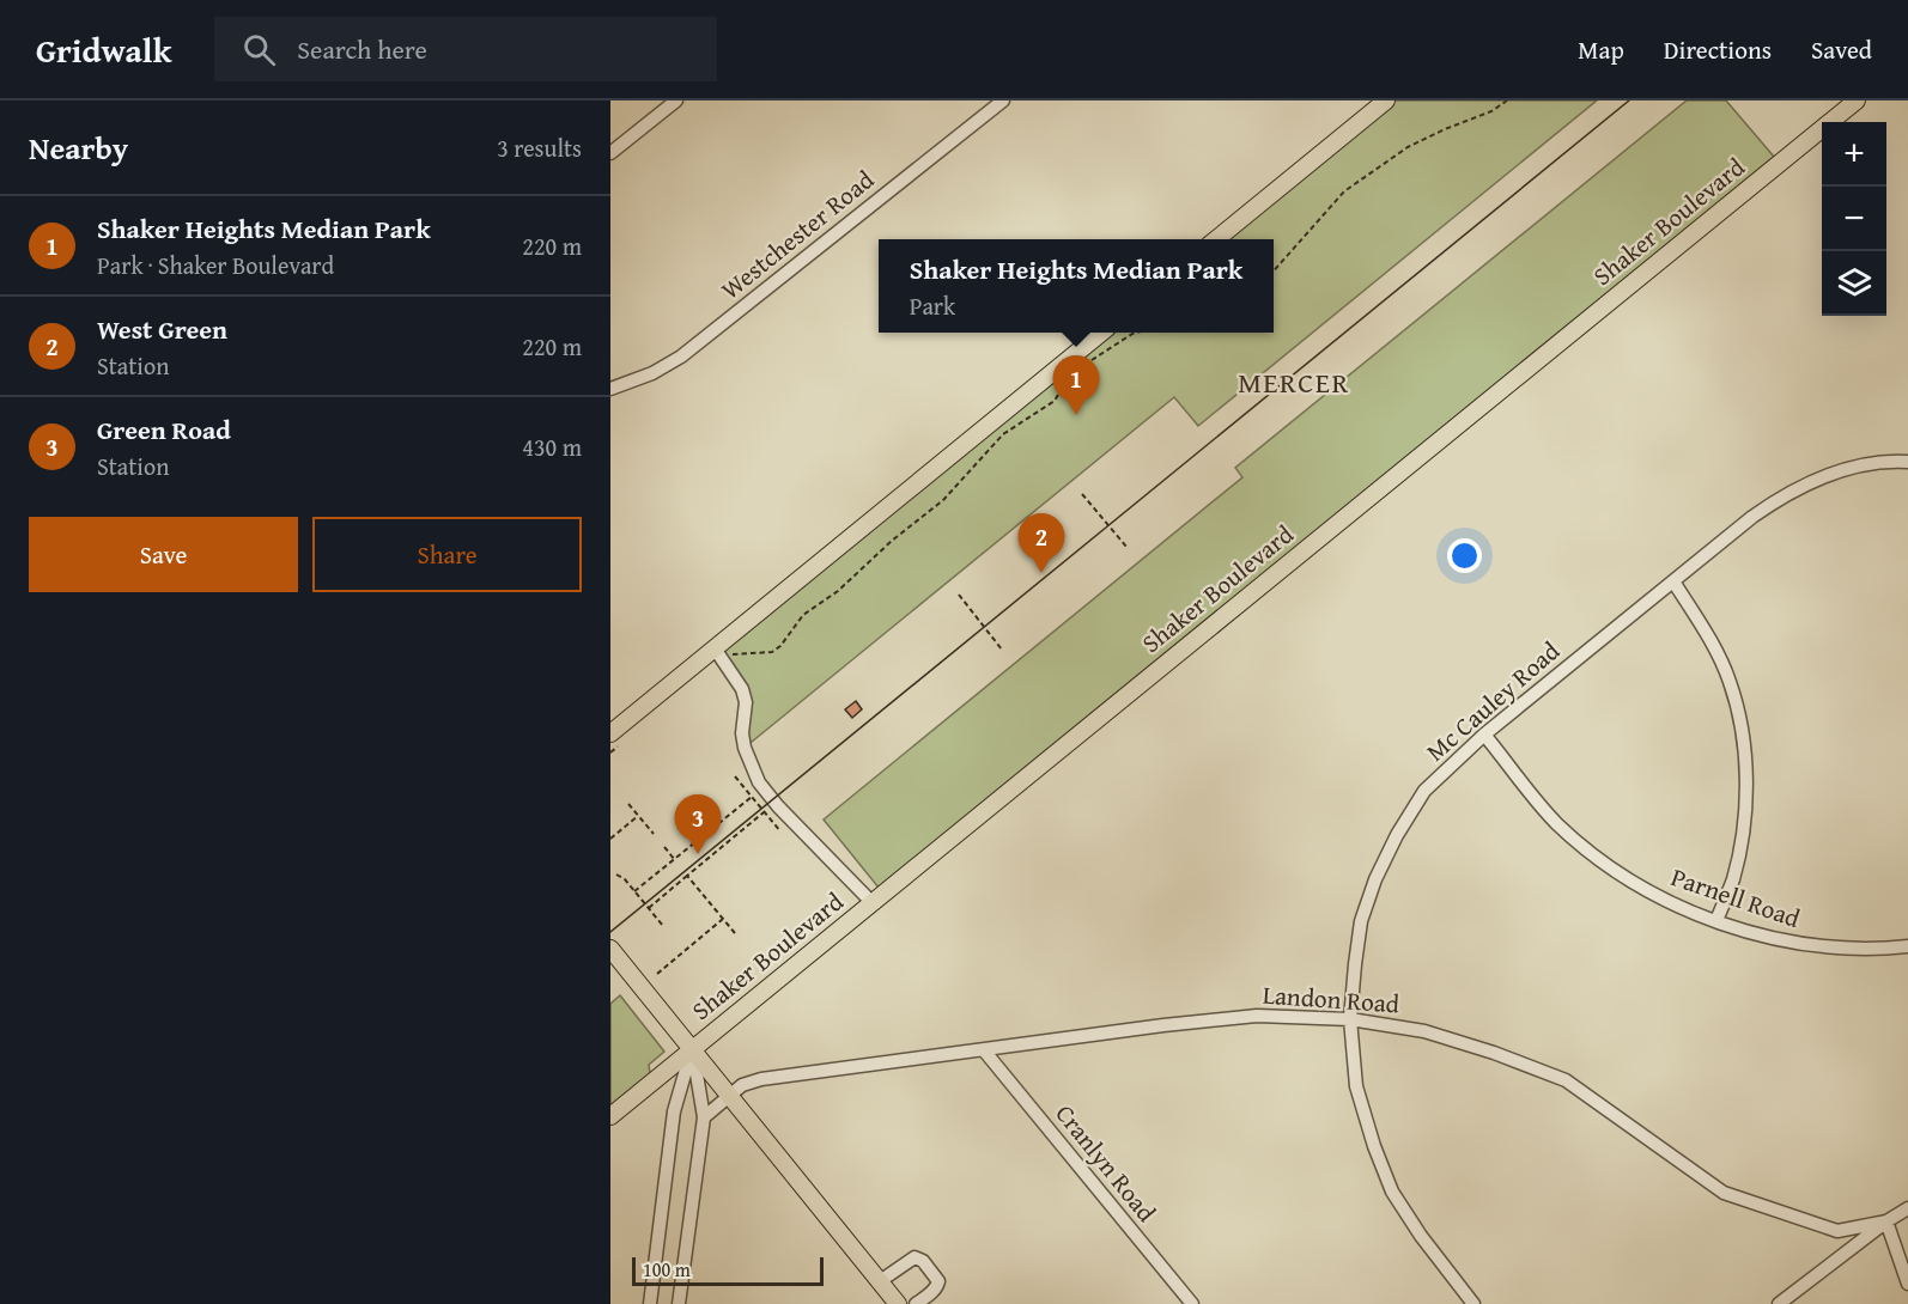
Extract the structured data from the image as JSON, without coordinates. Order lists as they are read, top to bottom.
{
  "streets": {
    "main road": ["Shaker Boulevard"],
    "street": [
      "Westchester Road",
      "Mc Cauley Road",
      "Parnell Road",
      "Landon Road",
      "Cranlyn Road"
    ]
  },
  "crossings": [
    ["Mc Cauley Road", "Parnell Road"],
    ["Mc Cauley Road", "Landon Road"],
    ["Landon Road", "Cranlyn Road"]
  ],
  "districts": ["MERCER"],
  "scale_bar": "100 m",
  "page": {
    "header": "Gridwalk",
    "search": "Search here",
    "nav": ["Map", "Directions", "Saved"],
    "heading": ["Nearby", "3 results"],
    "map_buttons": ["+", "−"],
    "list": [
      {
        "mark": "1",
        "name": "Shaker Heights Median Park",
        "note": "Park · Shaker Boulevard",
        "value": "220 m"
      },
      {
        "mark": "2",
        "name": "West Green",
        "note": "Station",
        "value": "220 m"
      },
      {
        "mark": "3",
        "name": "Green Road",
        "note": "Station",
        "value": "430 m"
      }
    ],
    "popup": ["Shaker Heights Median Park", "Park"],
    "pins": ["1", "2", "3"],
    "buttons": ["Save", "Share"],
    "scale": "100 m"
  }
}
